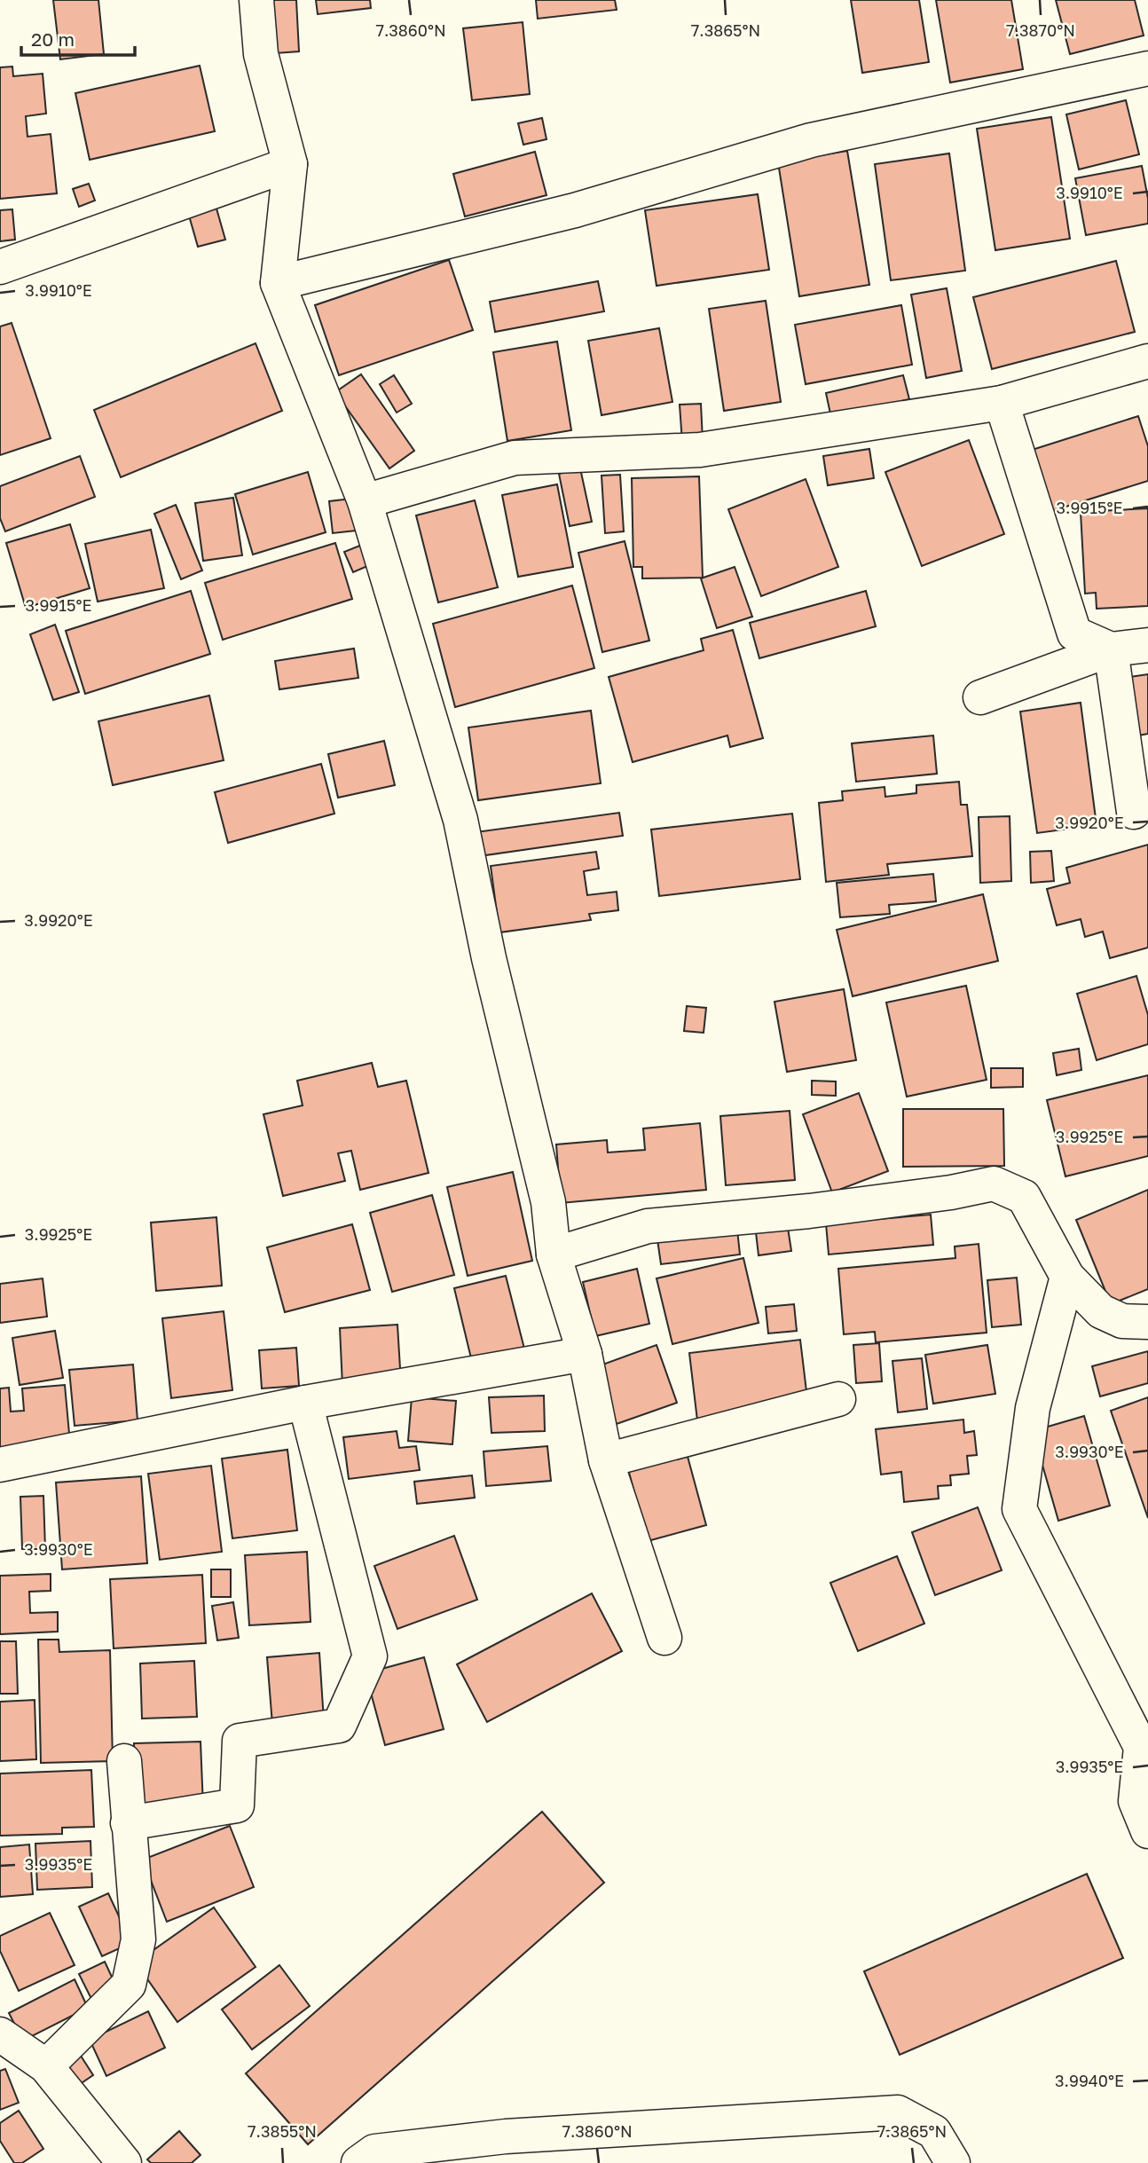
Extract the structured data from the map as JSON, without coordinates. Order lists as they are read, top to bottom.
{
  "scale_bar": "20 m",
  "coordinates": [
    "7.3860°N",
    "7.3865°N",
    "7.3870°N",
    "3.9910°E",
    "3.9915°E",
    "3.9920°E",
    "3.9925°E",
    "3.9930°E",
    "3.9935°E",
    "3.9940°E",
    "7.3855°N"
  ]
}
